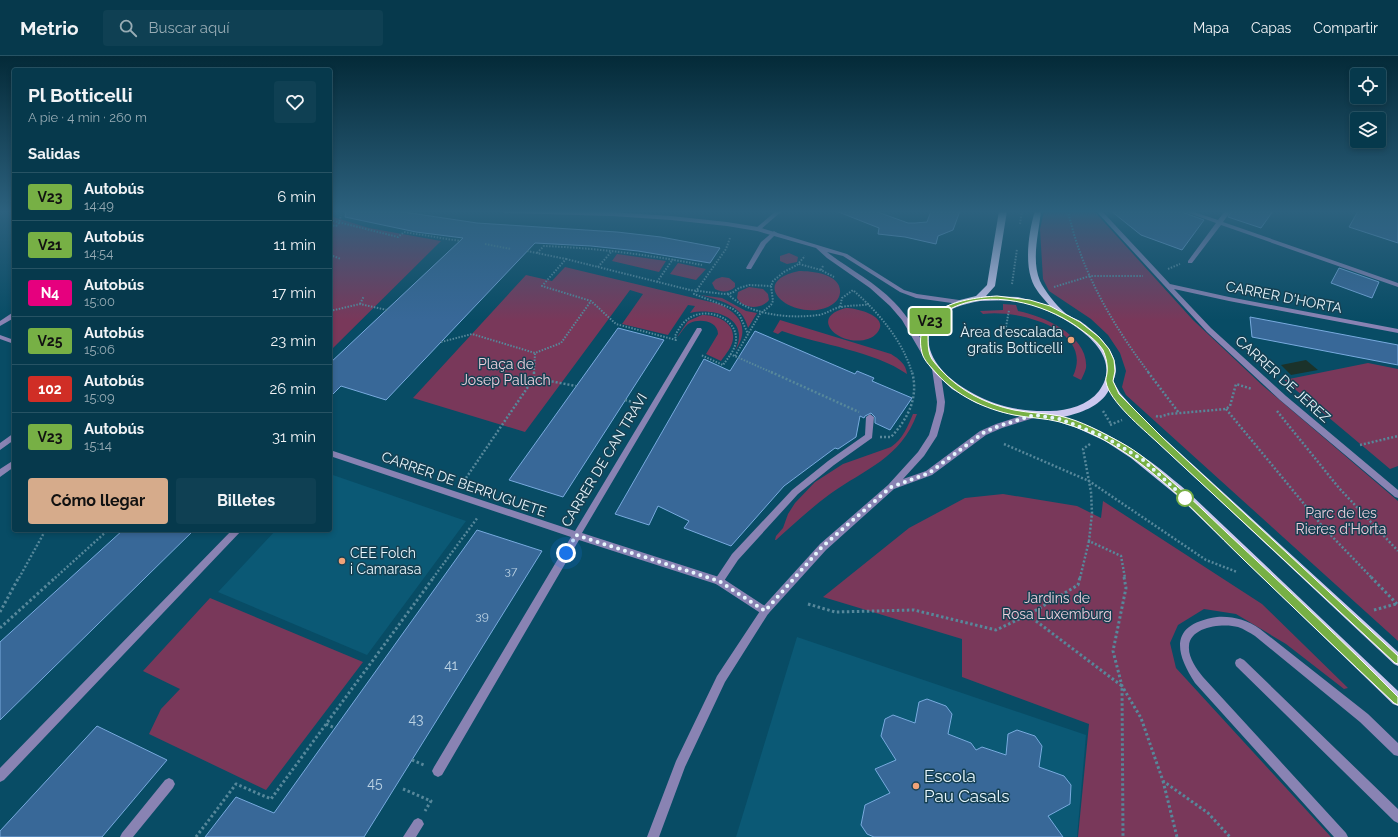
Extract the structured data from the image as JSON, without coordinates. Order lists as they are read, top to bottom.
{
  "streets": {
    "street": [
      "CARRER D'HORTA",
      "CARRER DE JEREZ",
      "CARRER DE CAN TRAVI",
      "CARRER DE BERRUGUETE"
    ]
  },
  "crossings": [
    ["CARRER D'HORTA", "CARRER DE JEREZ"],
    ["CARRER DE CAN TRAVI", "CARRER DE BERRUGUETE"]
  ],
  "parks": ["Plaça de Josep Pallach", "Parc de les Rieres d'Horta", "Jardins de Rosa Luxemburg"],
  "places": ["Àrea d'escalada gratis Botticelli", "CEE Folch i Camarasa", "Escola Pau Casals"],
  "lines": ["bus line V23"],
  "house_numbers": [
    "37",
    "39",
    "41",
    "43",
    "45"
  ],
  "page": {
    "header": "Metrio",
    "search": "Buscar aquí",
    "nav": ["Mapa", "Capas", "Compartir"],
    "on_map": "V23",
    "heading": [
      ["Pl Botticelli", "A pie · 4 min · 260 m"],
      "Salidas"
    ],
    "list": [
      {
        "mark": "V23",
        "name": "Autobús",
        "note": "14:49",
        "value": "6 min"
      },
      {
        "mark": "V21",
        "name": "Autobús",
        "note": "14:54",
        "value": "11 min"
      },
      {
        "mark": "N4",
        "name": "Autobús",
        "note": "15:00",
        "value": "17 min"
      },
      {
        "mark": "V25",
        "name": "Autobús",
        "note": "15:06",
        "value": "23 min"
      },
      {
        "mark": "102",
        "name": "Autobús",
        "note": "15:09",
        "value": "26 min"
      },
      {
        "mark": "V23",
        "name": "Autobús",
        "note": "15:14",
        "value": "31 min"
      }
    ],
    "buttons": ["Cómo llegar", "Billetes"]
  }
}
